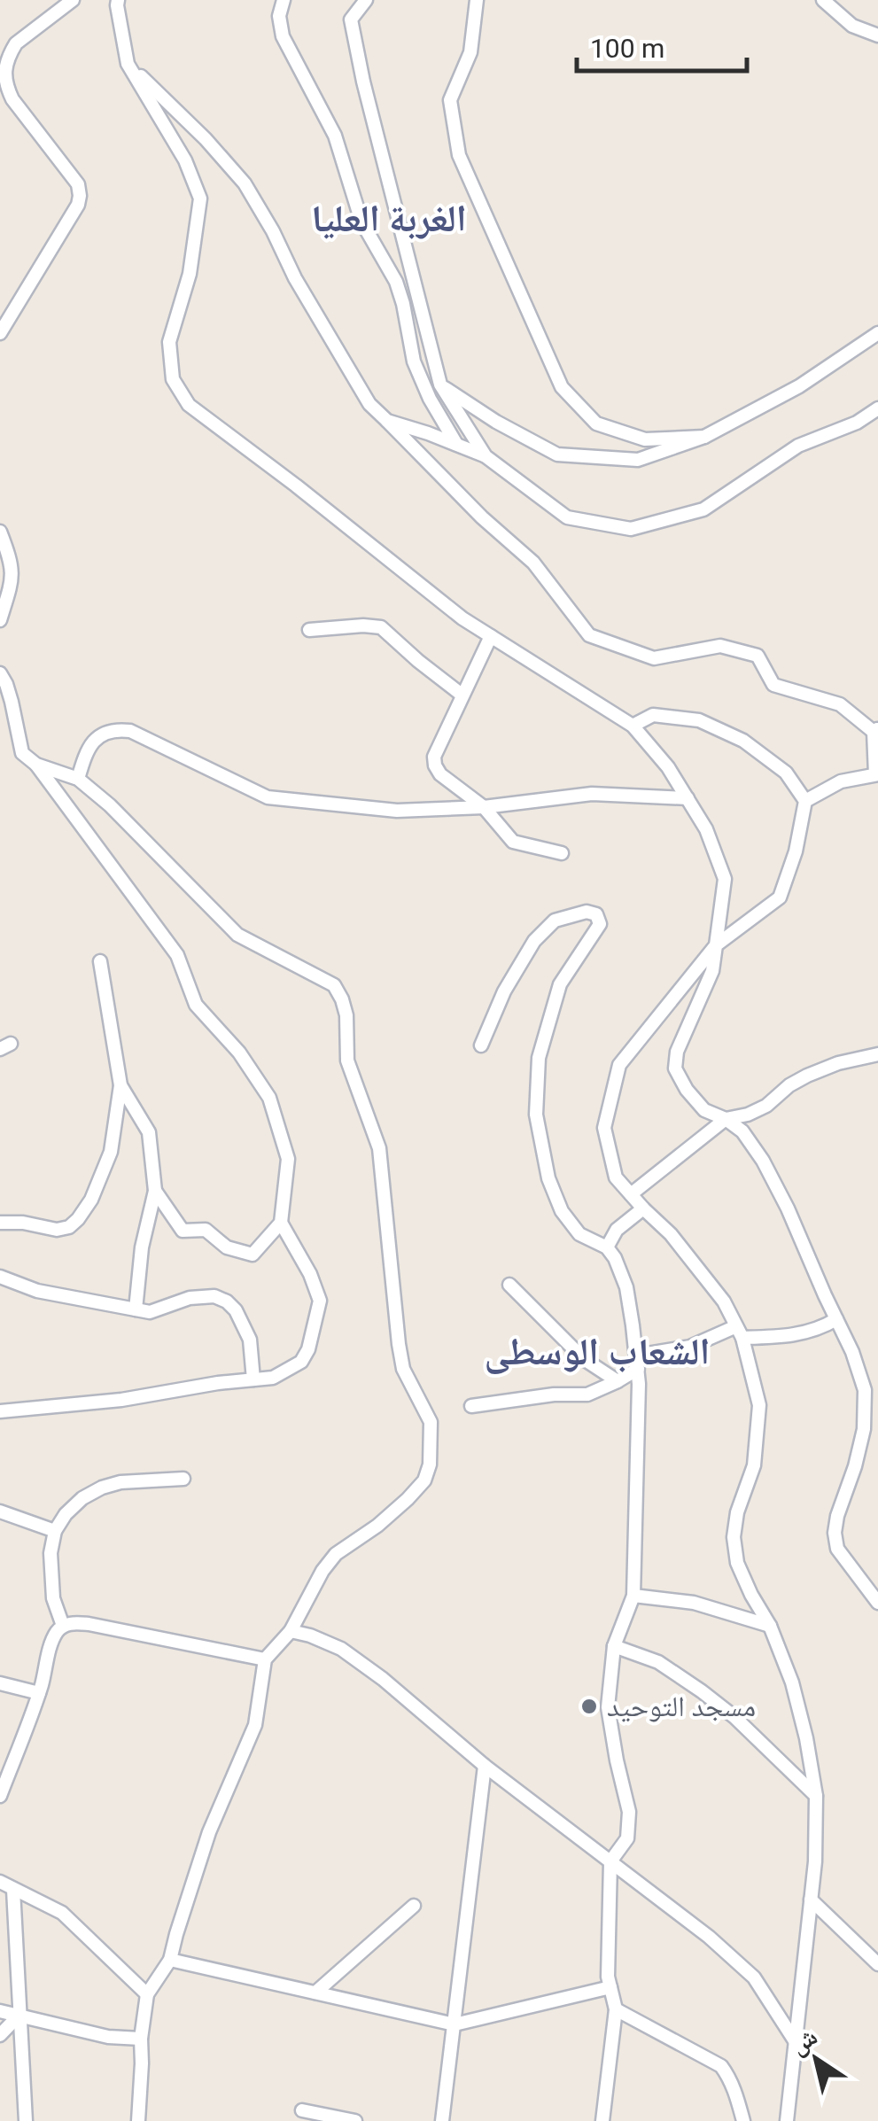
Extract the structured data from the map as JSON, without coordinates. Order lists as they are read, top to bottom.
{
  "districts": ["الغربة العليا", "الشعاب الوسطى"],
  "places": ["مسجد التوحيد"],
  "scale_bar": "100 m",
  "north": "top left"
}
